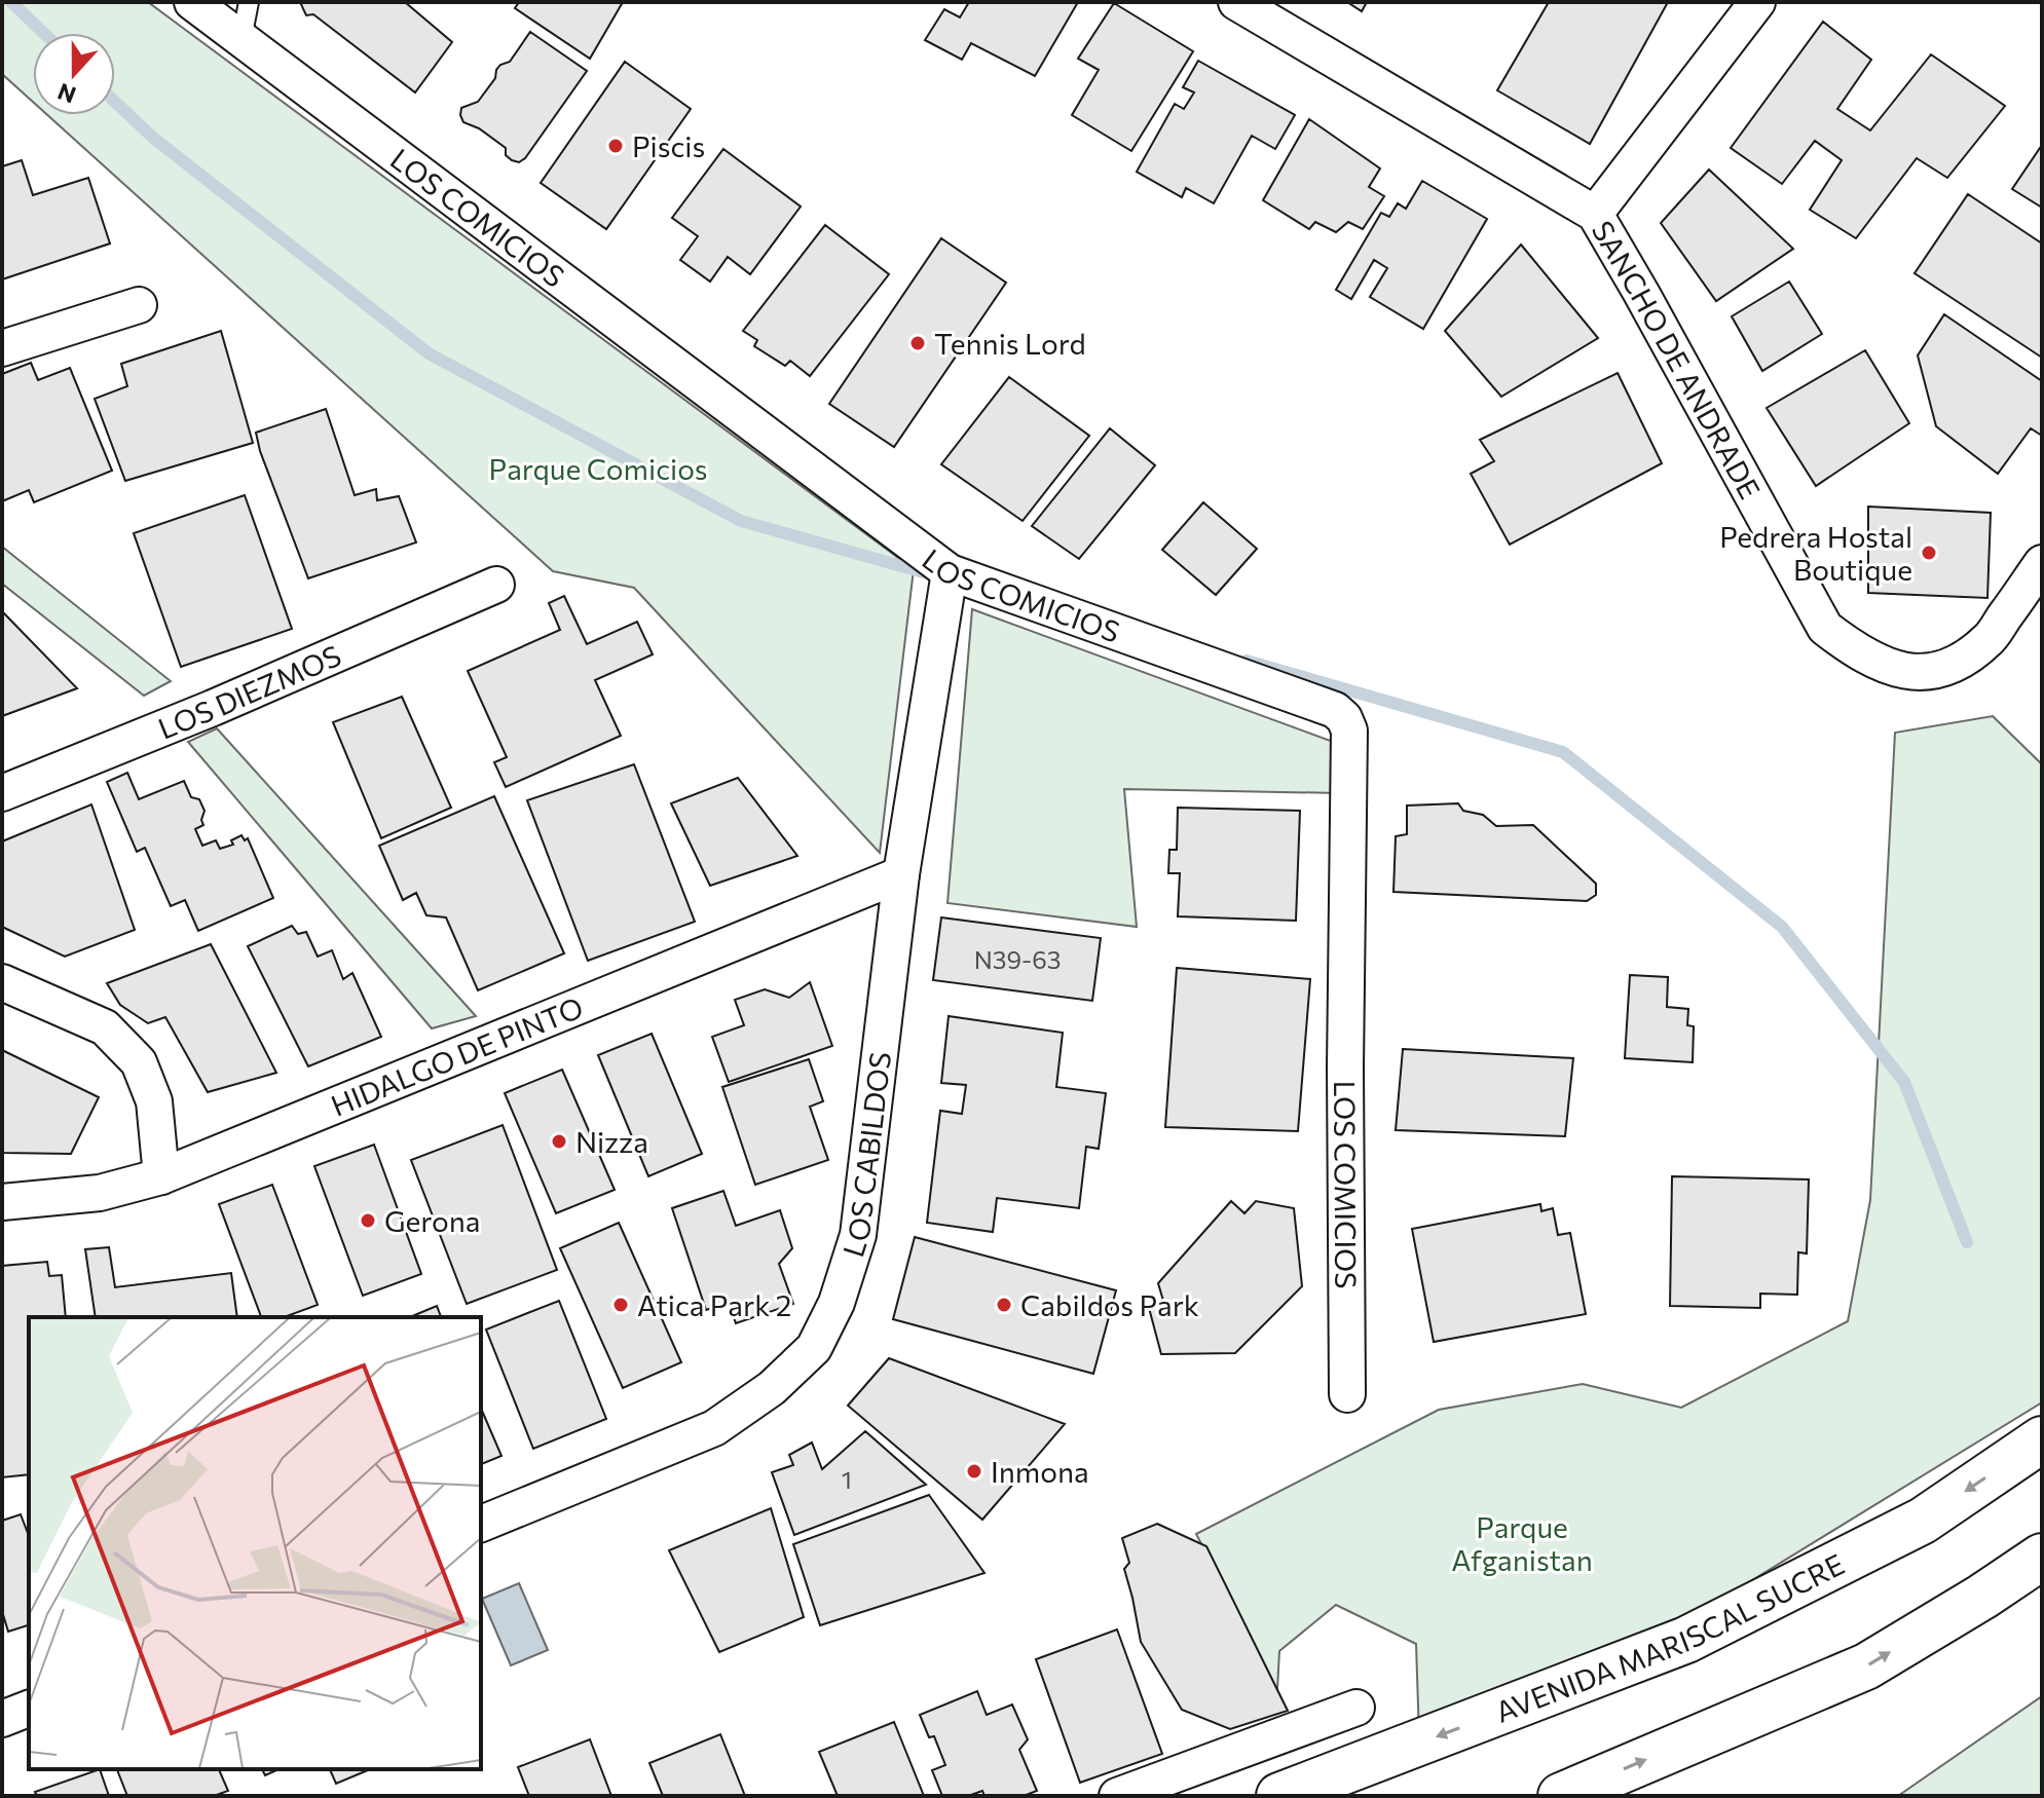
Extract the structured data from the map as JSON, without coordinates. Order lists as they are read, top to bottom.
{
  "streets": {
    "main road": ["AVENIDA MARISCAL SUCRE"],
    "street": [
      "LOS COMICIOS",
      "SANCHO DE ANDRADE",
      "LOS DIEZMOS",
      "HIDALGO DE PINTO",
      "LOS CABILDOS"
    ]
  },
  "crossings": [
    ["LOS COMICIOS", "LOS CABILDOS"],
    ["HIDALGO DE PINTO", "LOS CABILDOS"]
  ],
  "parks": ["Parque Comicios", "Parque Afganistan"],
  "places": [
    "Piscis",
    "Tennis Lord",
    "Pedrera Hostal Boutique",
    "Nizza",
    "Gerona",
    "Atica Park 2",
    "Cabildos Park",
    "Inmona"
  ],
  "house_numbers": ["N39-63", "1"],
  "north": "bottom"
}
